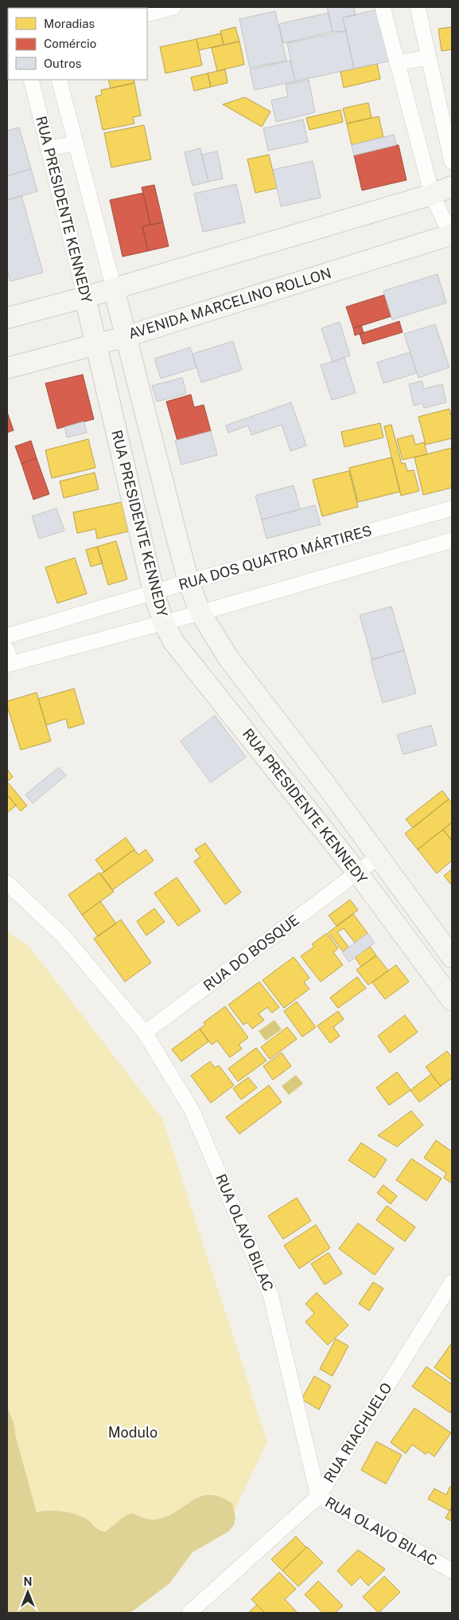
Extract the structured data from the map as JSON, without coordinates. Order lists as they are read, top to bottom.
{
  "streets": {
    "street": [
      "RUA PRESIDENTE KENNEDY",
      "AVENIDA MARCELINO ROLLON",
      "RUA DOS QUATRO MÁRTIRES",
      "RUA DO BOSQUE",
      "RUA OLAVO BILAC",
      "RUA RIACHUELO"
    ]
  },
  "crossings": [
    ["RUA PRESIDENTE KENNEDY", "AVENIDA MARCELINO ROLLON"],
    ["RUA PRESIDENTE KENNEDY", "RUA DOS QUATRO MÁRTIRES"],
    ["RUA PRESIDENTE KENNEDY", "RUA DO BOSQUE"],
    ["RUA DO BOSQUE", "RUA OLAVO BILAC"],
    ["RUA OLAVO BILAC", "RUA RIACHUELO"]
  ],
  "parks": ["Modulo"],
  "legend": ["Moradias", "Comércio", "Outros"],
  "north": "top"
}
